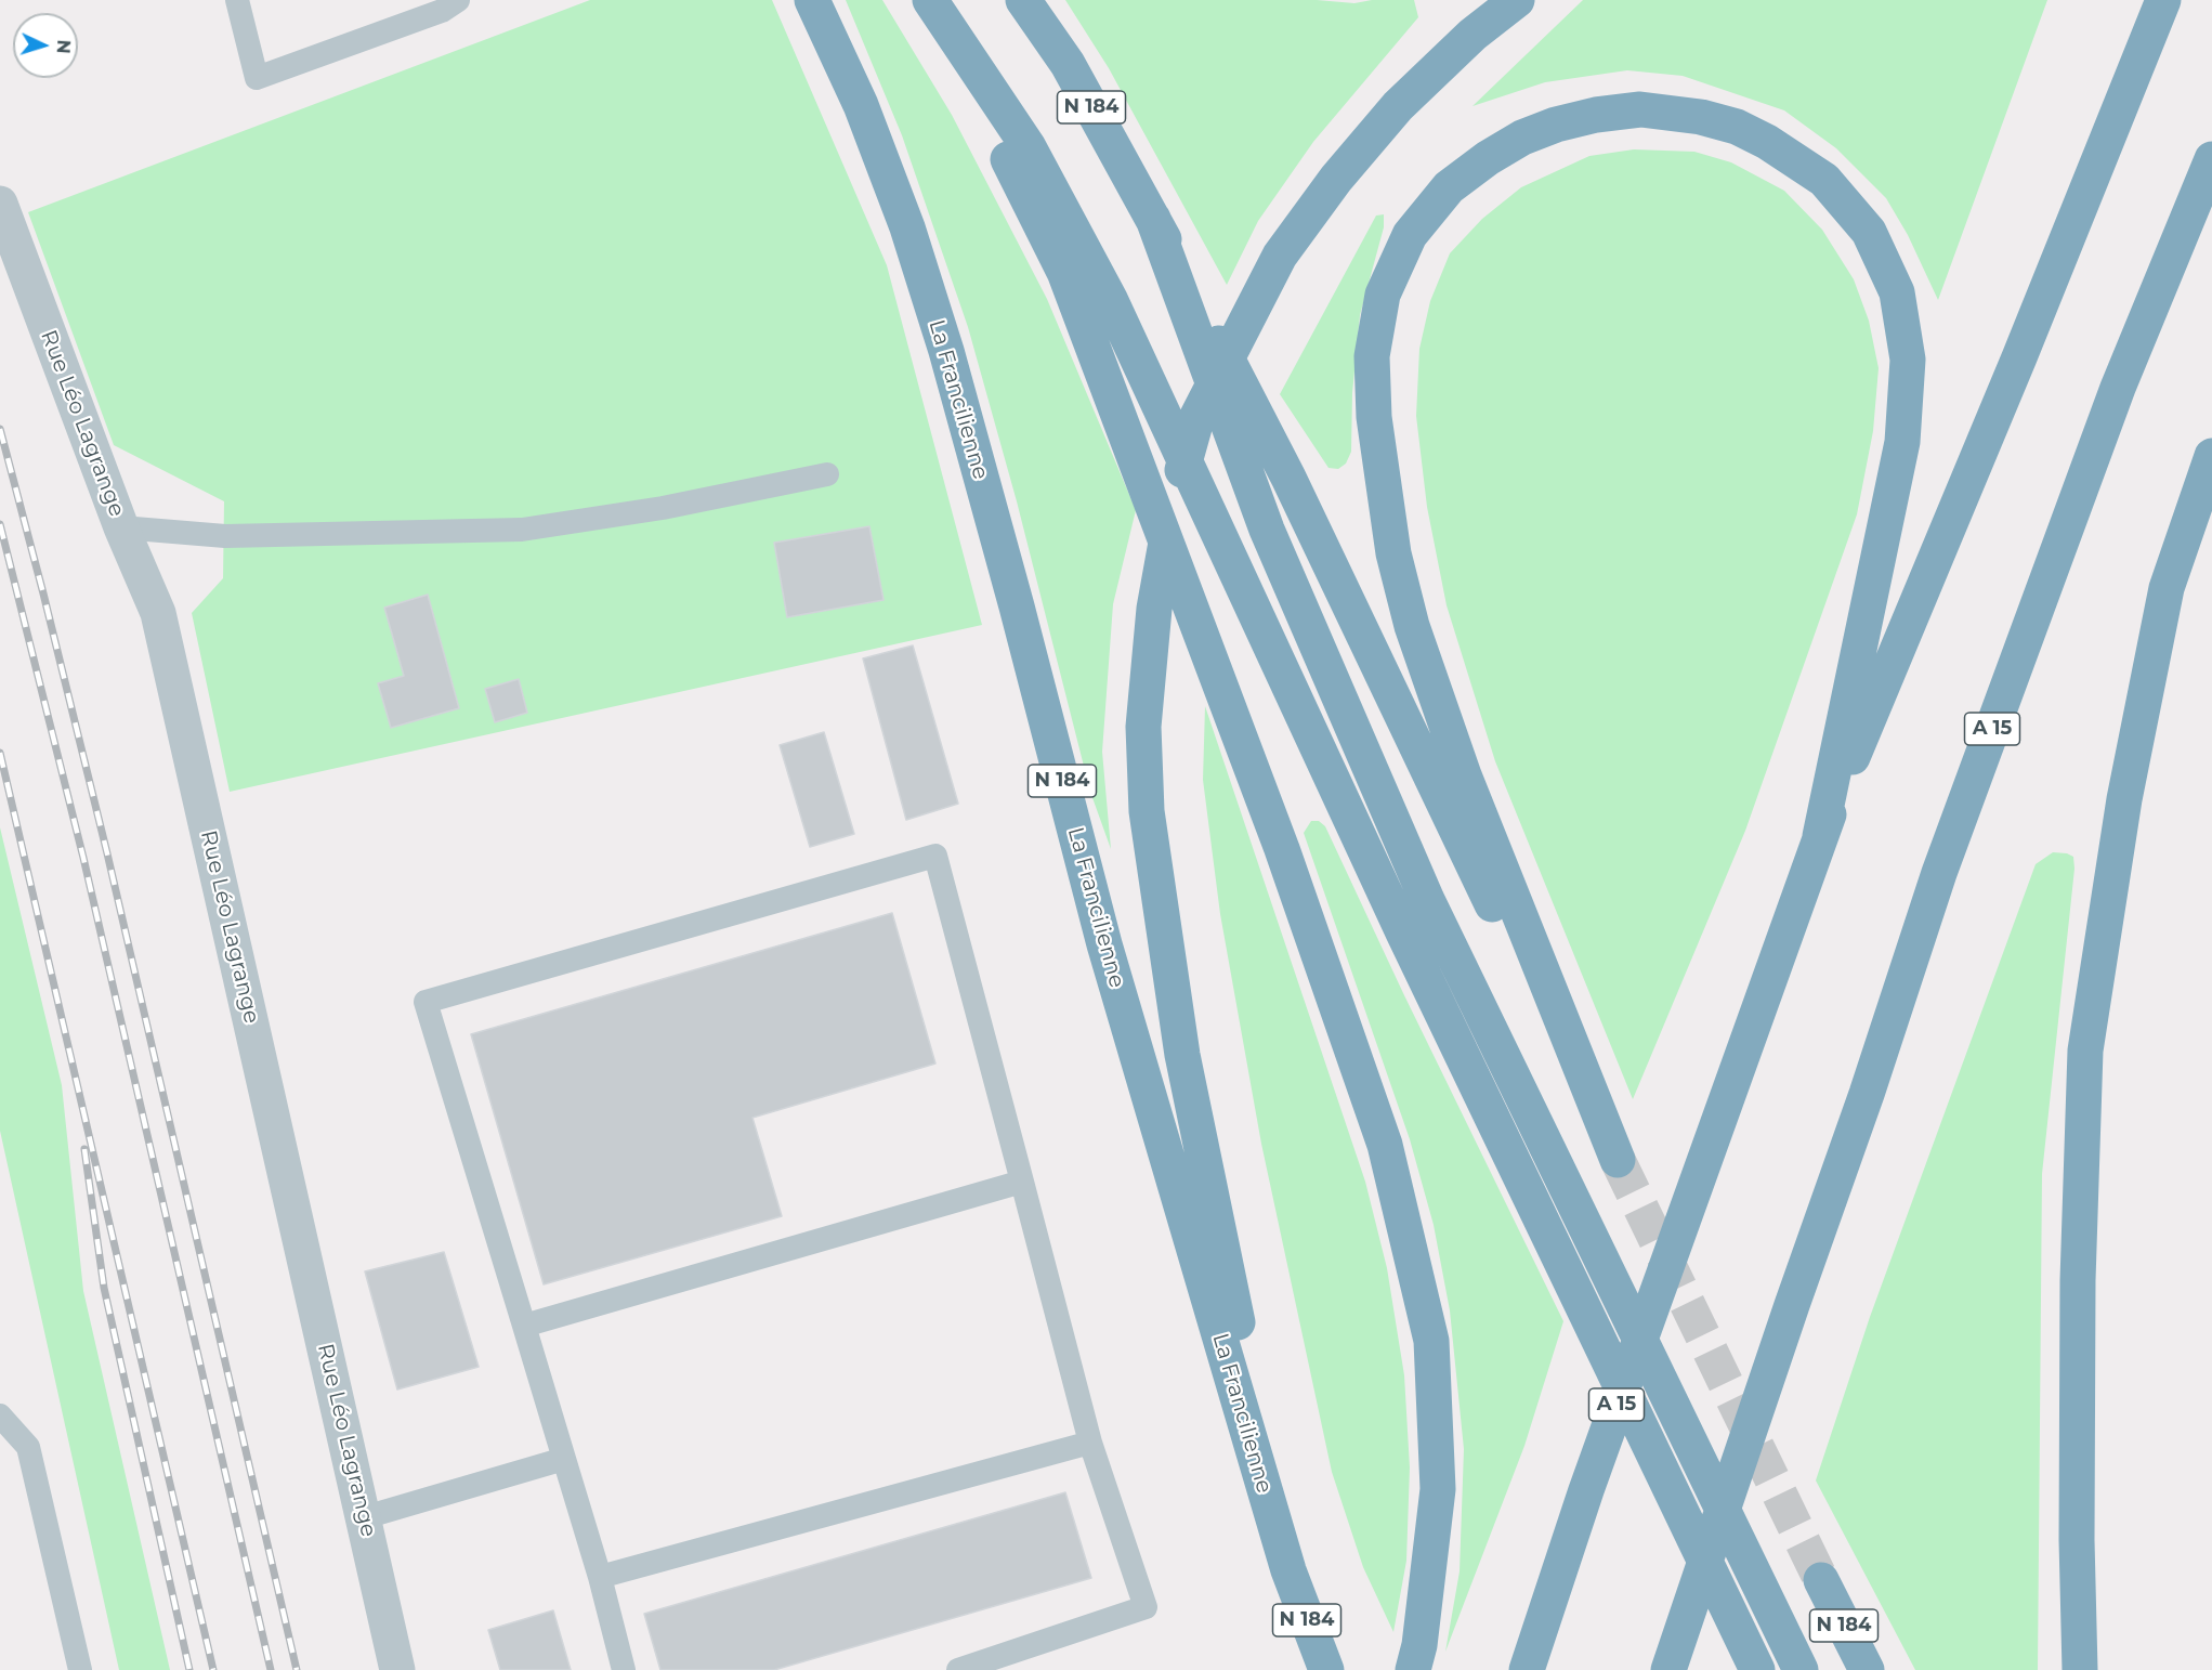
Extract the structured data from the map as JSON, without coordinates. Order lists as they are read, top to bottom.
{
  "streets": {
    "highway": ["N 184", "La Francilienne", "A 15"],
    "street": ["Rue Léo Lagrange"]
  },
  "crossings": [
    ["N 184", "A 15"]
  ],
  "north": "right"
}
